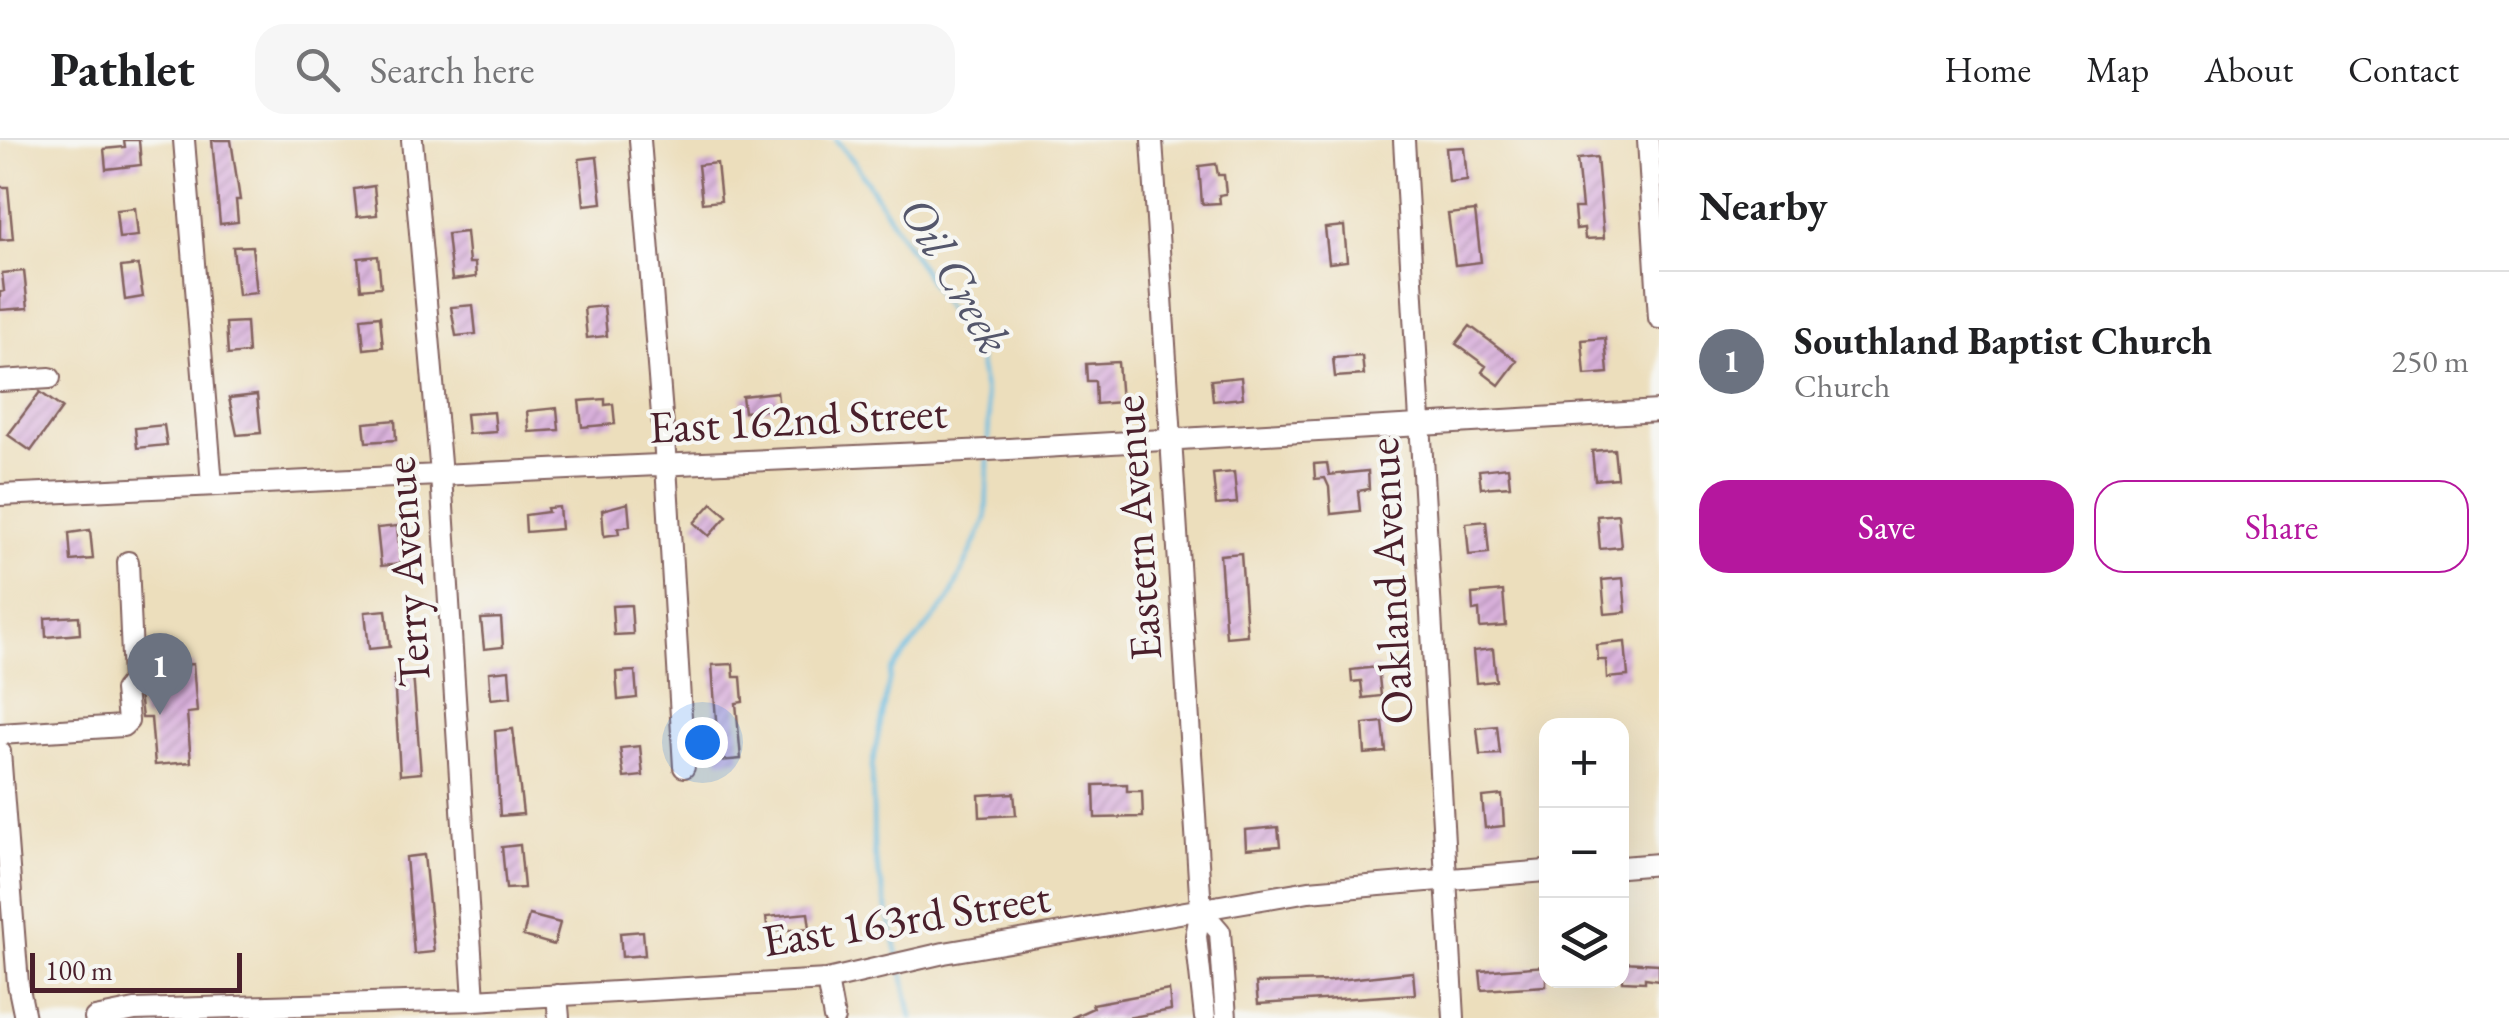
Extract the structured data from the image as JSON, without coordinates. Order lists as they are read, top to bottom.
{
  "streets": {
    "street": [
      "East 162nd Street",
      "Eastern Avenue",
      "Terry Avenue",
      "Oakland Avenue",
      "East 163rd Street"
    ]
  },
  "crossings": [
    ["East 162nd Street", "Eastern Avenue"],
    ["East 162nd Street", "Terry Avenue"],
    ["East 162nd Street", "Oakland Avenue"],
    ["Eastern Avenue", "East 163rd Street"],
    ["Terry Avenue", "East 163rd Street"],
    ["Oakland Avenue", "East 163rd Street"]
  ],
  "water": ["Oil Creek"],
  "scale_bar": "100 m",
  "page": {
    "header": "Pathlet",
    "search": "Search here",
    "nav": [
      "Home",
      "Map",
      "About",
      "Contact"
    ],
    "heading": "Nearby",
    "list": [
      {
        "mark": "1",
        "name": "Southland Baptist Church",
        "note": "Church",
        "value": "250 m"
      }
    ],
    "buttons": ["Save", "Share"],
    "pins": "1",
    "map_buttons": ["+", "−"],
    "scale": "100 m"
  }
}
